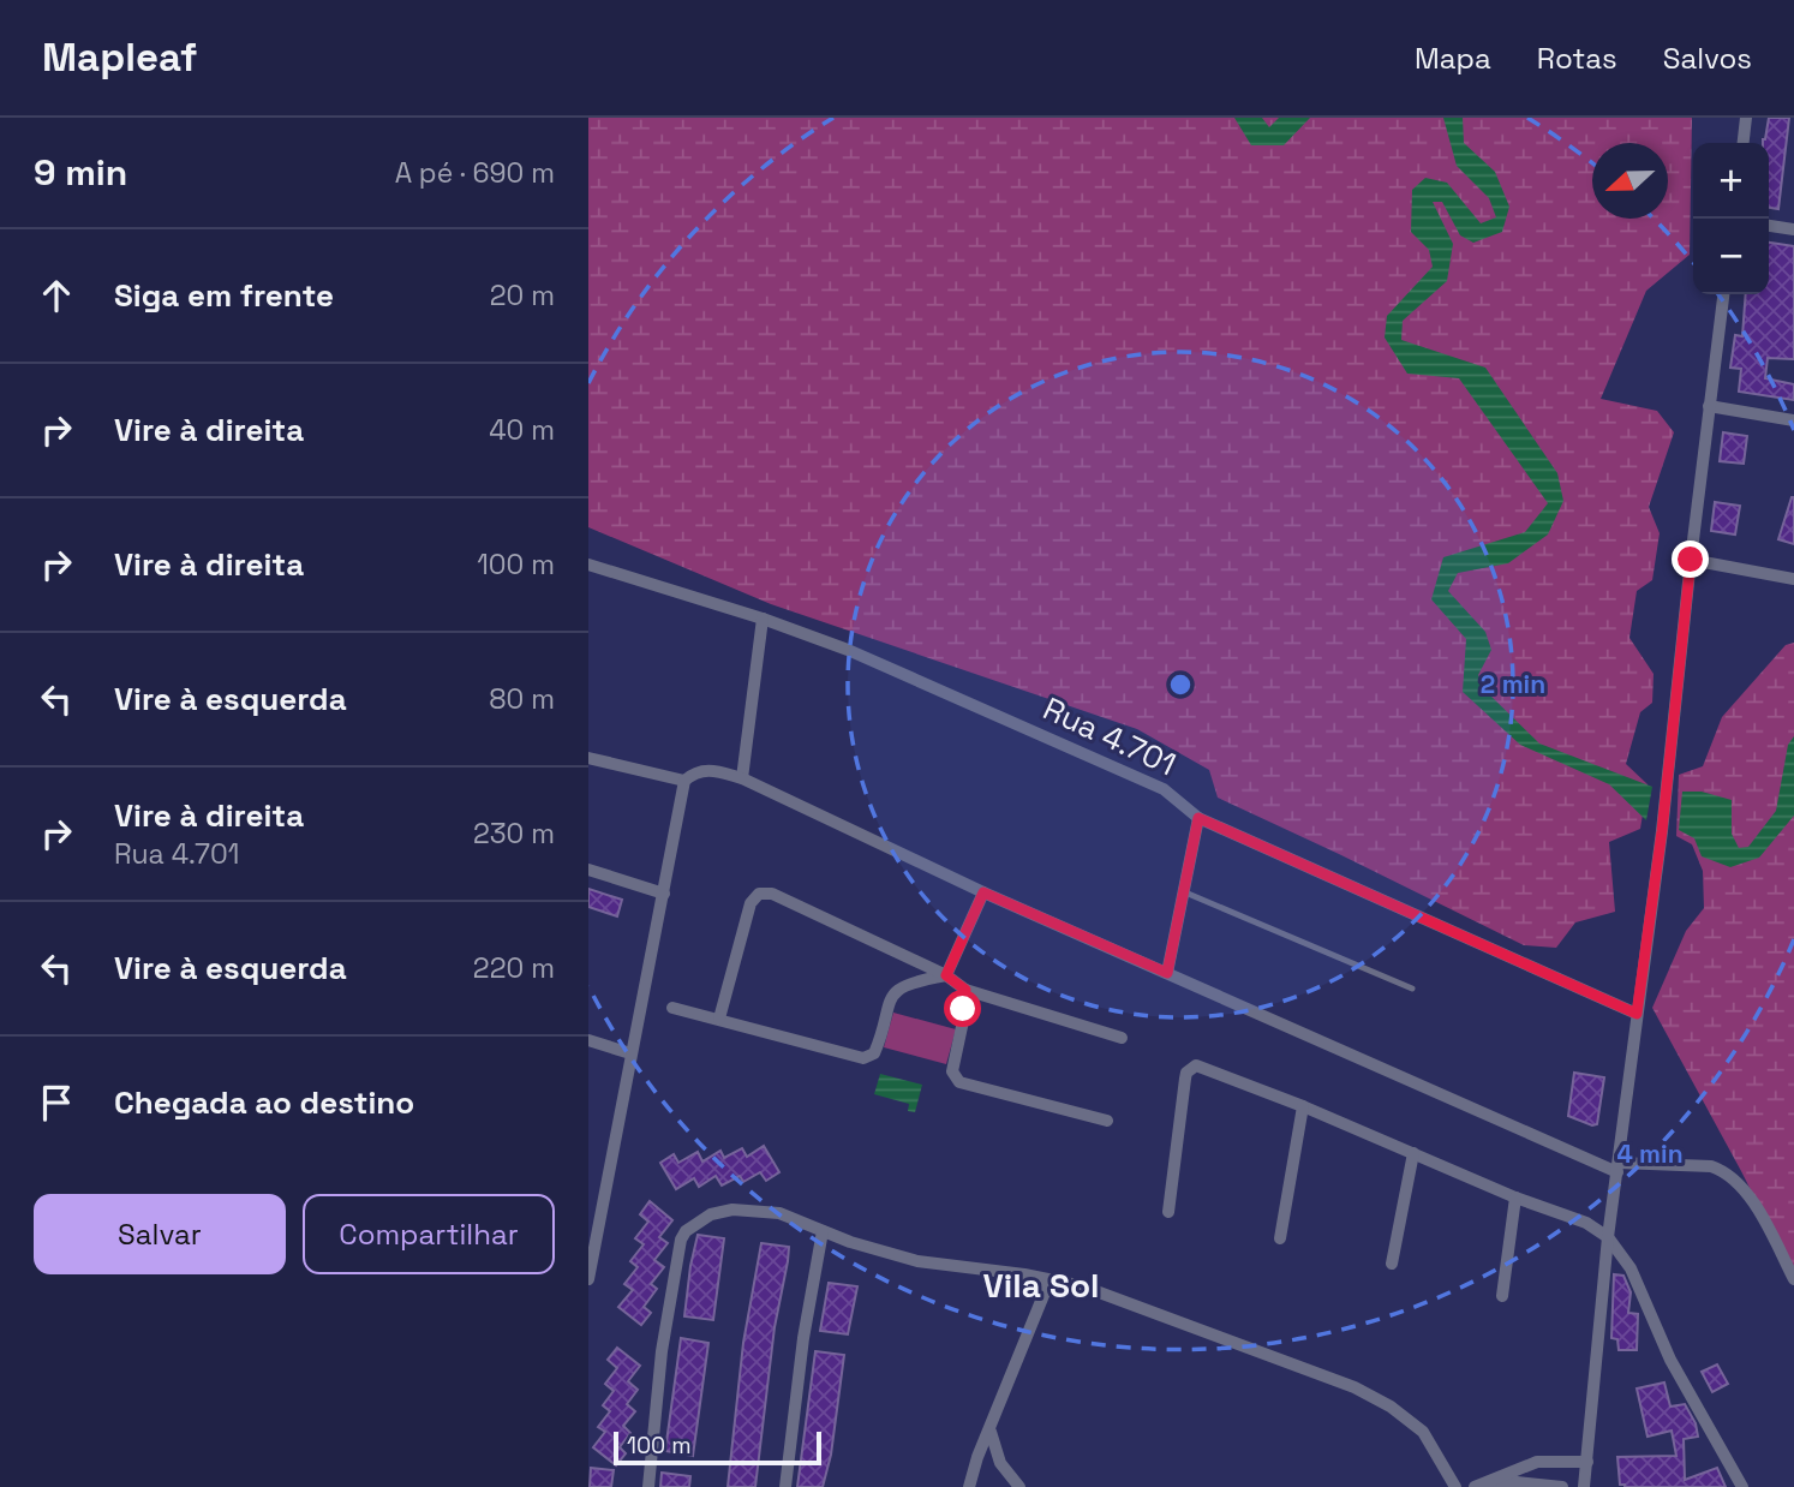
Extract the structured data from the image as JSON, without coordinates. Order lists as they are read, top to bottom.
{
  "streets": {
    "street": ["Rua 4.701"]
  },
  "districts": ["Vila Sol"],
  "scale_bar": "100 m",
  "north": "left",
  "page": {
    "header": "Mapleaf",
    "nav": ["Mapa", "Rotas", "Salvos"],
    "heading": ["9 min", "A pé · 690 m"],
    "map_buttons": ["+", "−"],
    "list": [
      ["Siga em frente", "20 m"],
      ["Vire à direita", "40 m"],
      ["Vire à direita", "100 m"],
      ["Vire à esquerda", "80 m"],
      ["Vire à direita", "Rua 4.701", "230 m"],
      ["Vire à esquerda", "220 m"],
      "Chegada ao destino"
    ],
    "buttons": ["Salvar", "Compartilhar"],
    "scale": "100 m"
  },
  "rings": ["2 min", "4 min"]
}
